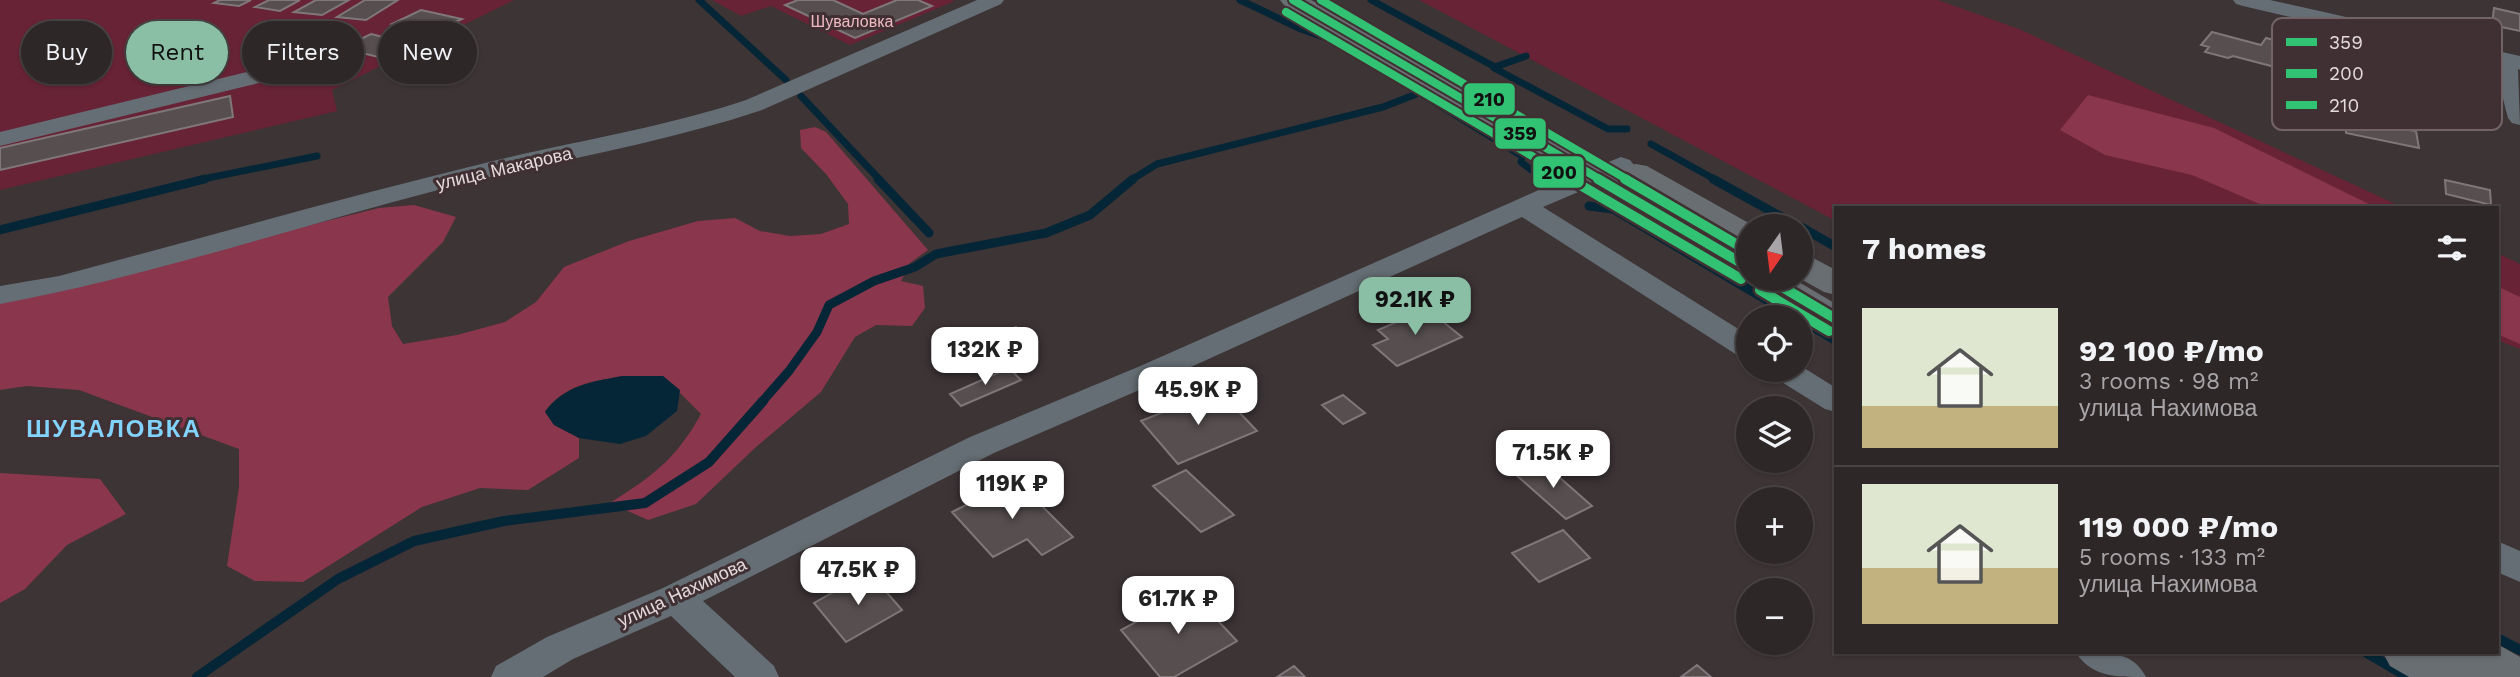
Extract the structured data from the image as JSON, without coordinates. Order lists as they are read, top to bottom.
{
  "streets": {
    "street": ["улица Макарова", "улица Нахимова"]
  },
  "districts": ["ШУВАЛОВКА"],
  "parks": ["Шуваловка"],
  "lines": ["transit line 359", "transit line 210", "transit line 200"],
  "legend": ["359", "200", "210"],
  "north": "bottom",
  "page": {
    "chip": [
      "Buy",
      "Rent",
      "Filters",
      "New"
    ],
    "heading": "7 homes",
    "map_buttons": ["+", "−"],
    "price": [
      "92.1K ₽",
      "132K ₽",
      "45.9K ₽",
      "71.5K ₽",
      "119K ₽",
      "47.5K ₽",
      "61.7K ₽"
    ],
    "list": [
      {
        "name": "92 100 ₽/mo",
        "note": "3 rooms · 98 m² · улица Нахимова"
      },
      {
        "name": "119 000 ₽/mo",
        "note": "5 rooms · 133 m² · улица Нахимова"
      }
    ]
  }
}
